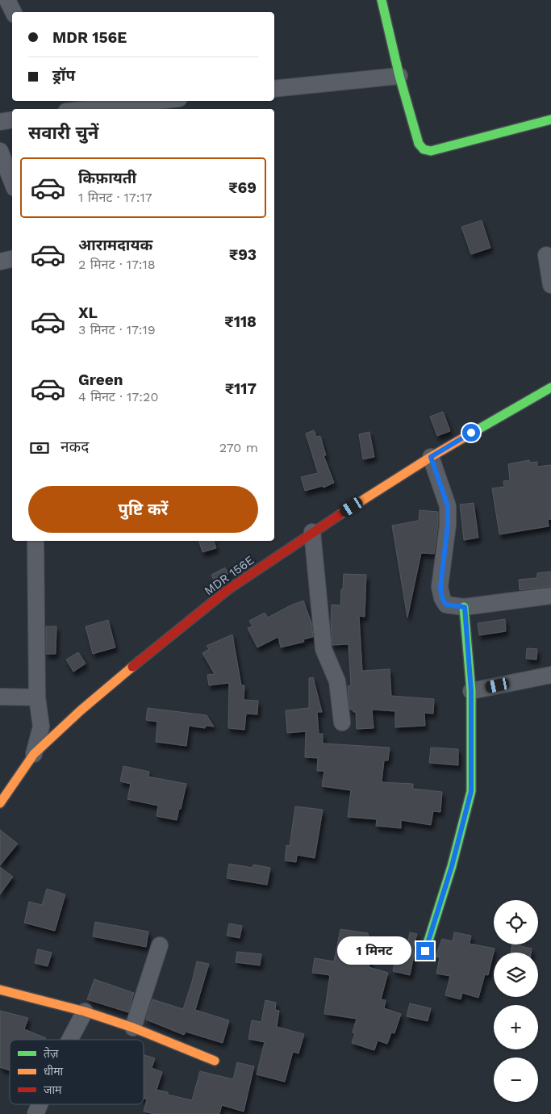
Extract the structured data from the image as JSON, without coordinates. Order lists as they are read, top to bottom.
{
  "streets": {
    "street": ["MDR 156E"]
  },
  "legend": ["तेज़", "धीमा", "जाम"],
  "page": {
    "banner": ["MDR 156E", "ड्रॉप"],
    "heading": "सवारी चुनें",
    "list": [
      {
        "name": "किफ़ायती",
        "note": "1 मिनट · 17:17",
        "value": "₹69"
      },
      {
        "name": "आरामदायक",
        "note": "2 मिनट · 17:18",
        "value": "₹93"
      },
      {
        "name": "XL",
        "note": "3 मिनट · 17:19",
        "value": "₹118"
      },
      {
        "name": "Green",
        "note": "4 मिनट · 17:20",
        "value": "₹117"
      }
    ],
    "pay": ["नकद", "270 m"],
    "buttons": "पुष्टि करें",
    "map_buttons": ["+", "−"],
    "bubble": "1 मिनट"
  }
}
